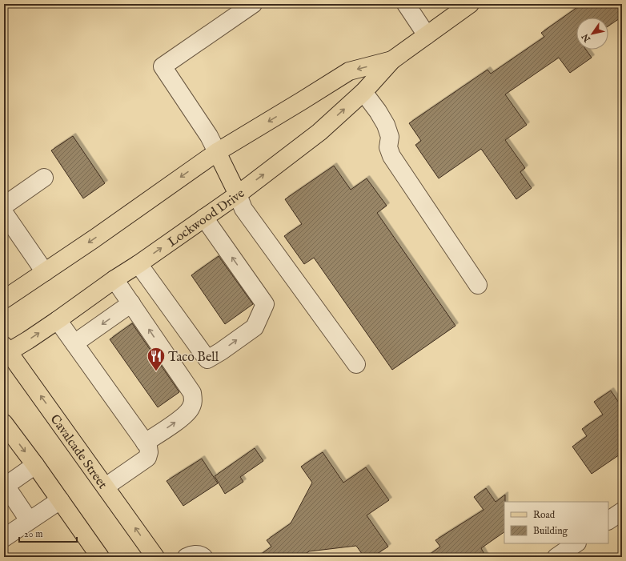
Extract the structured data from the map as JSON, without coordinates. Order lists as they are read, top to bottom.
{
  "streets": {
    "main road": ["Lockwood Drive", "Cavalcade Street"]
  },
  "crossings": [
    ["Lockwood Drive", "Cavalcade Street"]
  ],
  "places": {
    "restaurant": ["Taco Bell"]
  },
  "legend": ["Road", "Building"],
  "scale_bar": "20 m",
  "north": "bottom left"
}
